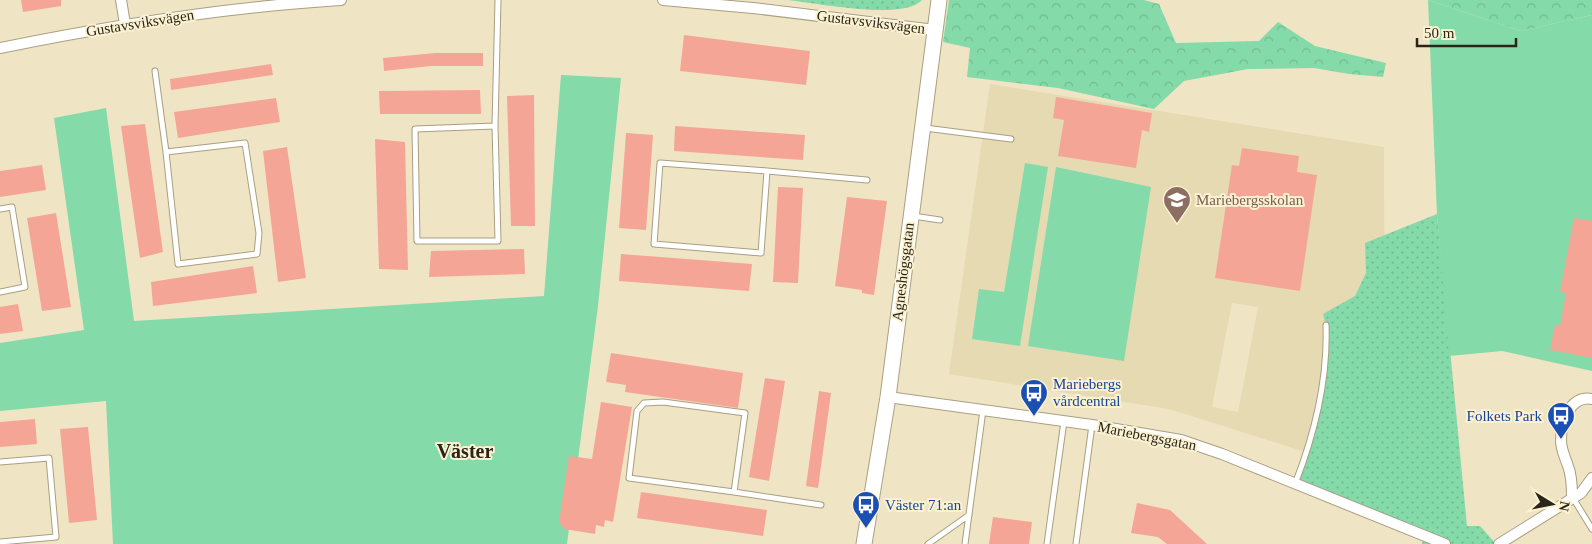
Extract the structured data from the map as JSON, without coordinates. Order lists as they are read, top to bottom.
{
  "streets": {
    "street": ["Gustavsviksvägen", "Agneshögsgatan", "Mariebergsgatan"]
  },
  "crossings": [
    ["Gustavsviksvägen", "Agneshögsgatan"],
    ["Agneshögsgatan", "Mariebergsgatan"]
  ],
  "districts": ["Väster"],
  "places": {
    "school or university": ["Mariebergsskolan"],
    "bus stop": ["Mariebergs vårdcentral", "Folkets Park", "Väster 71:an"]
  },
  "scale_bar": "50 m",
  "north": "right"
}
